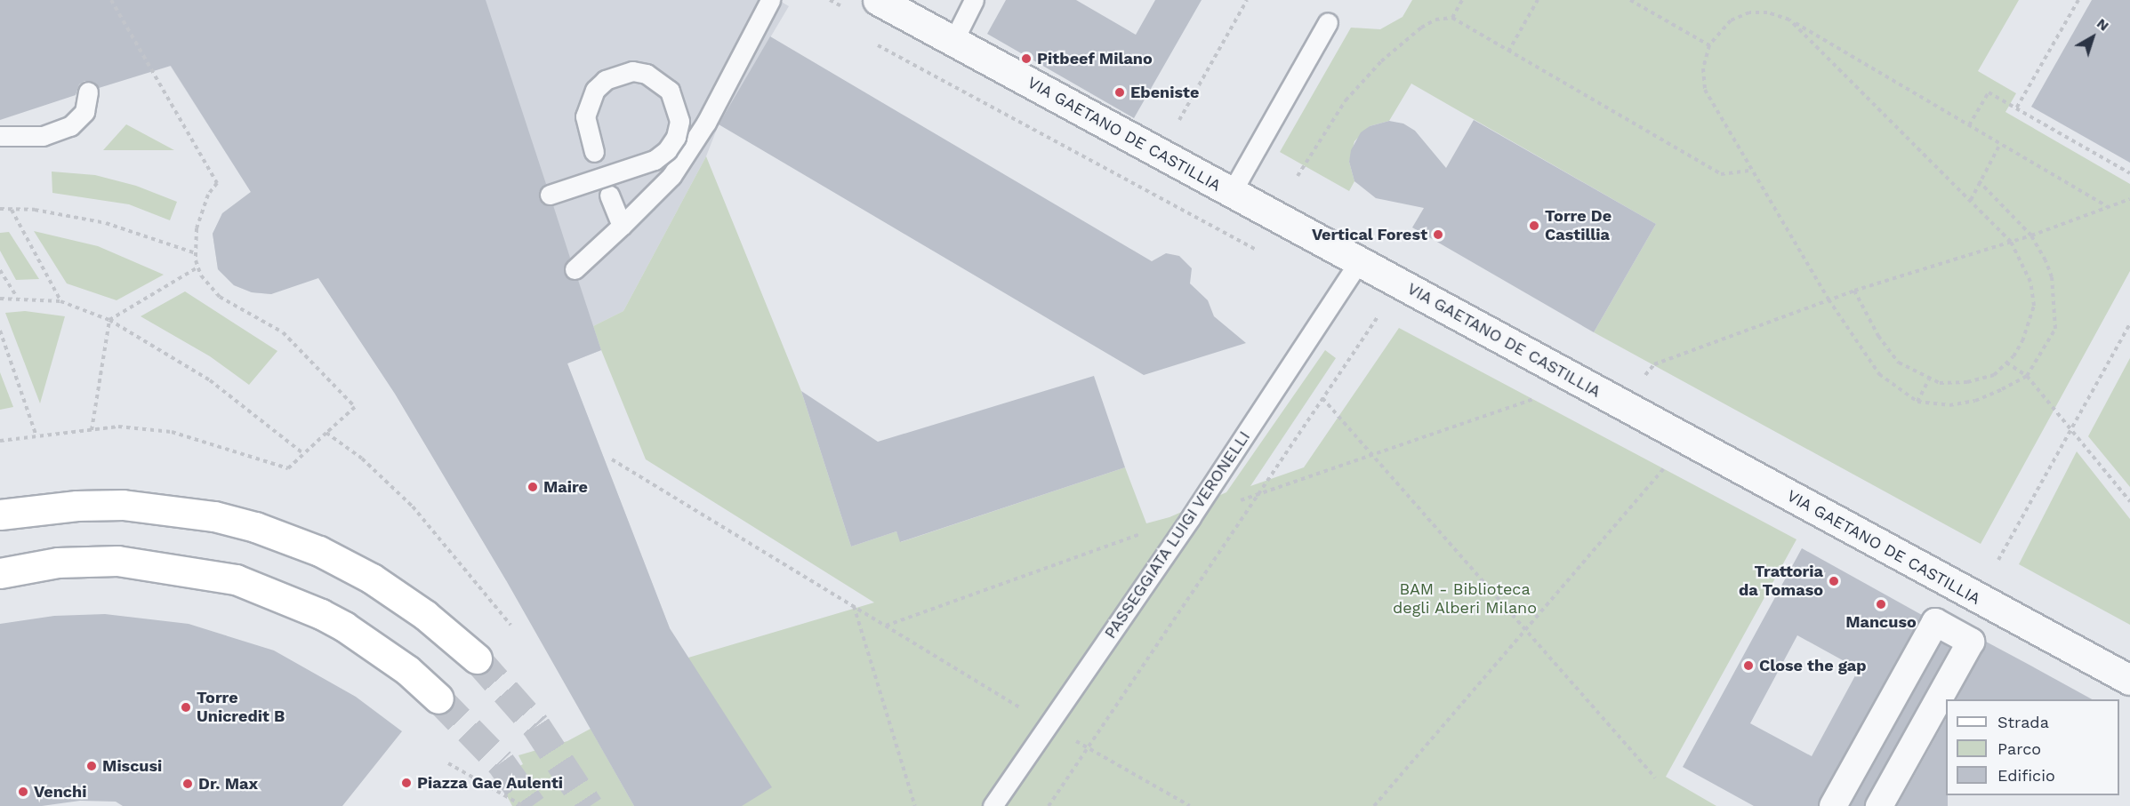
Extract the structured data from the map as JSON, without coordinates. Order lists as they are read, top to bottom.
{
  "streets": {
    "street": ["VIA GAETANO DE CASTILLIA"],
    "lane": ["PASSEGGIATA LUIGI VERONELLI"]
  },
  "crossings": [
    ["VIA GAETANO DE CASTILLIA", "PASSEGGIATA LUIGI VERONELLI"]
  ],
  "parks": ["BAM - Biblioteca degli Alberi Milano"],
  "places": [
    "Pitbeef Milano",
    "Ebeniste",
    "Torre De Castillia",
    "Vertical Forest",
    "Maire",
    "Trattoria da Tomaso",
    "Mancuso",
    "Close the gap",
    "Torre Unicredit B",
    "Miscusi",
    "Piazza Gae Aulenti",
    "Dr. Max",
    "Venchi"
  ],
  "legend": ["Strada", "Parco", "Edificio"],
  "north": "top right"
}
